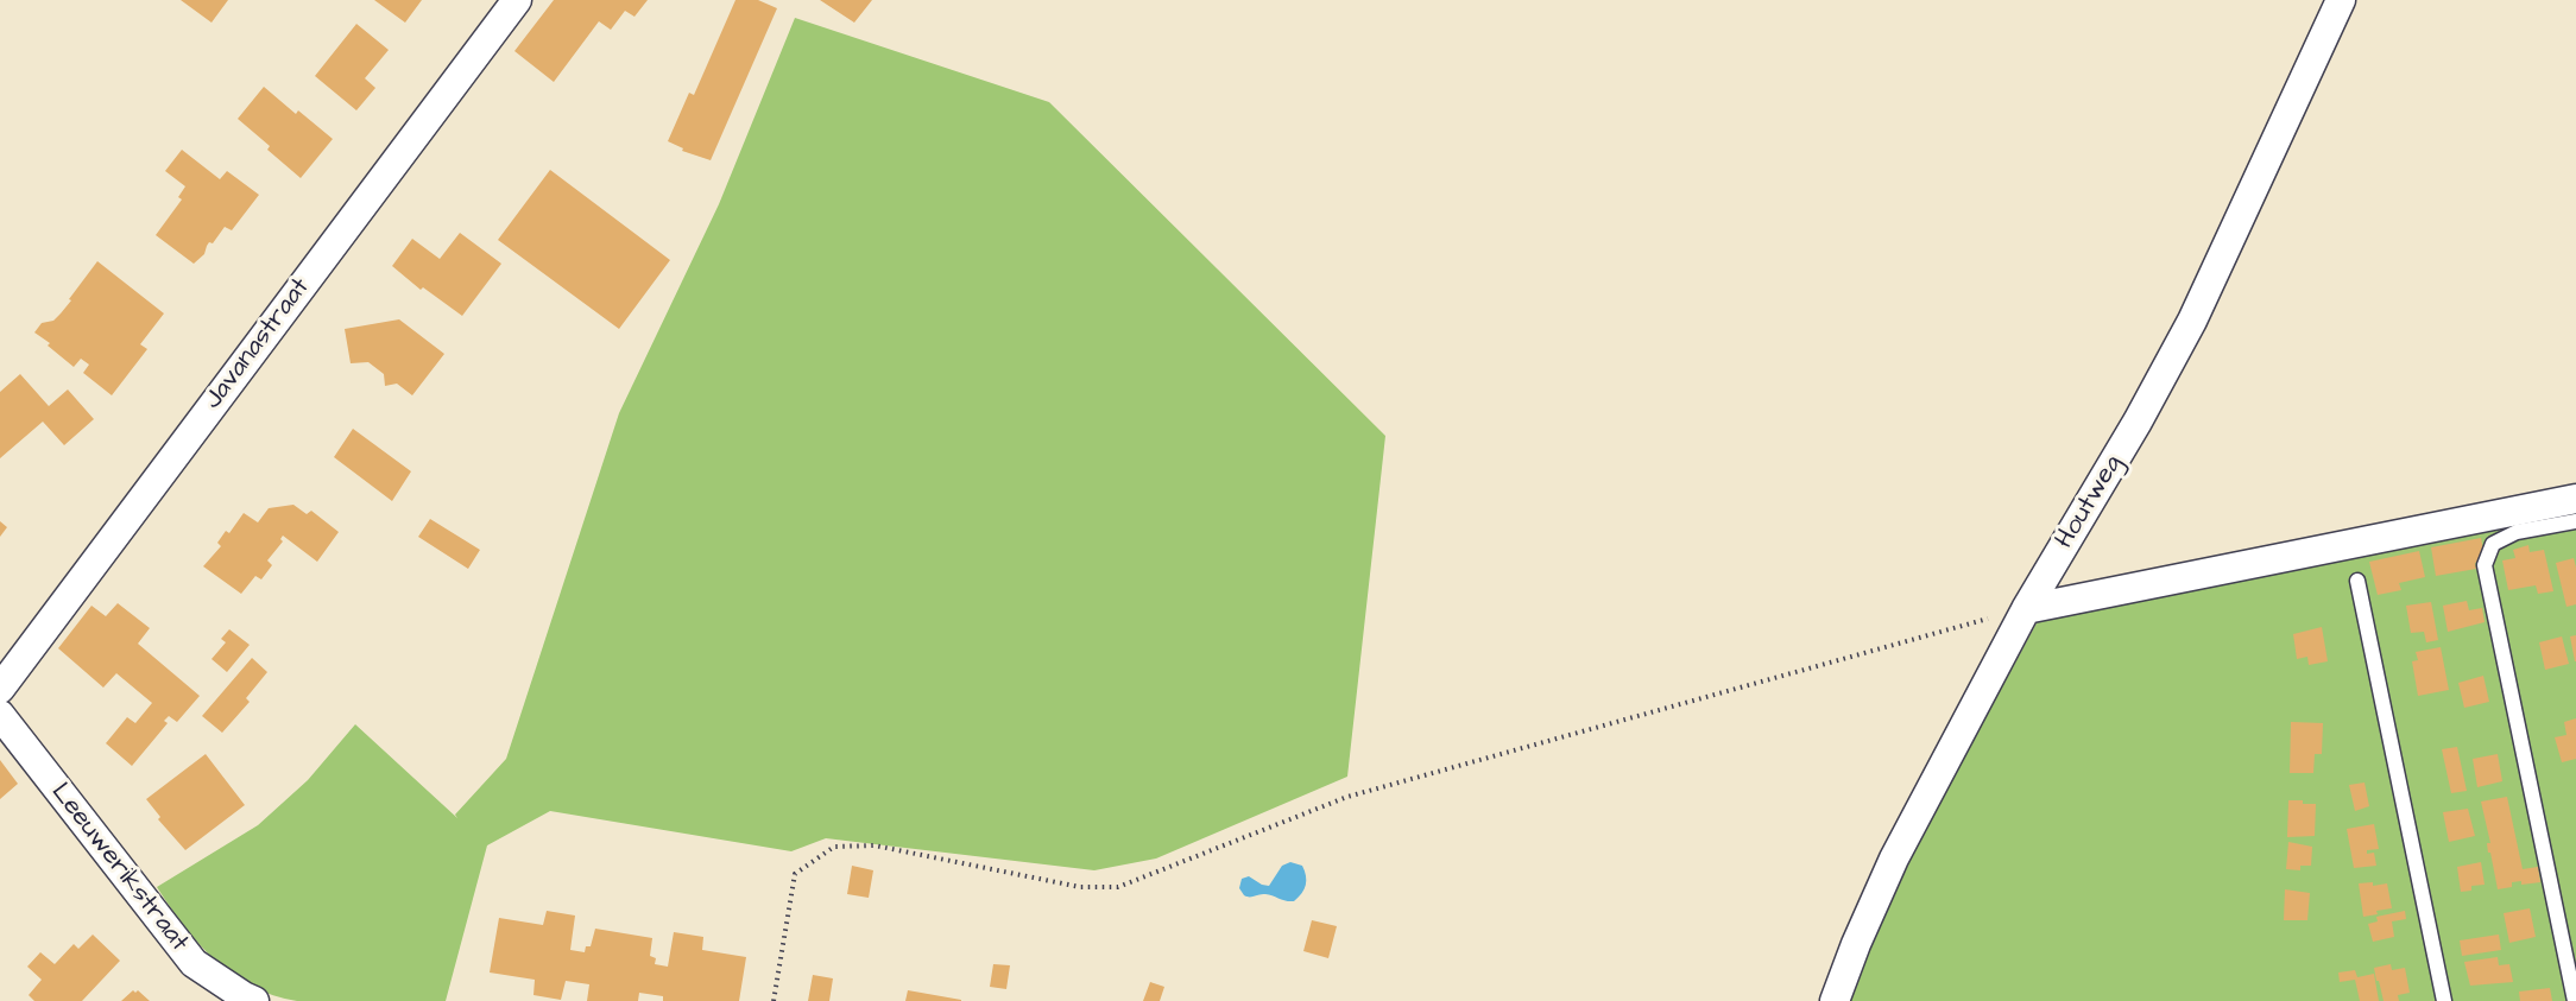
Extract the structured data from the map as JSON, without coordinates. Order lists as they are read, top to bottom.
{
  "streets": {
    "street": ["Javanastraat", "Houtweg", "Leeuwerikstraat"]
  }
}
